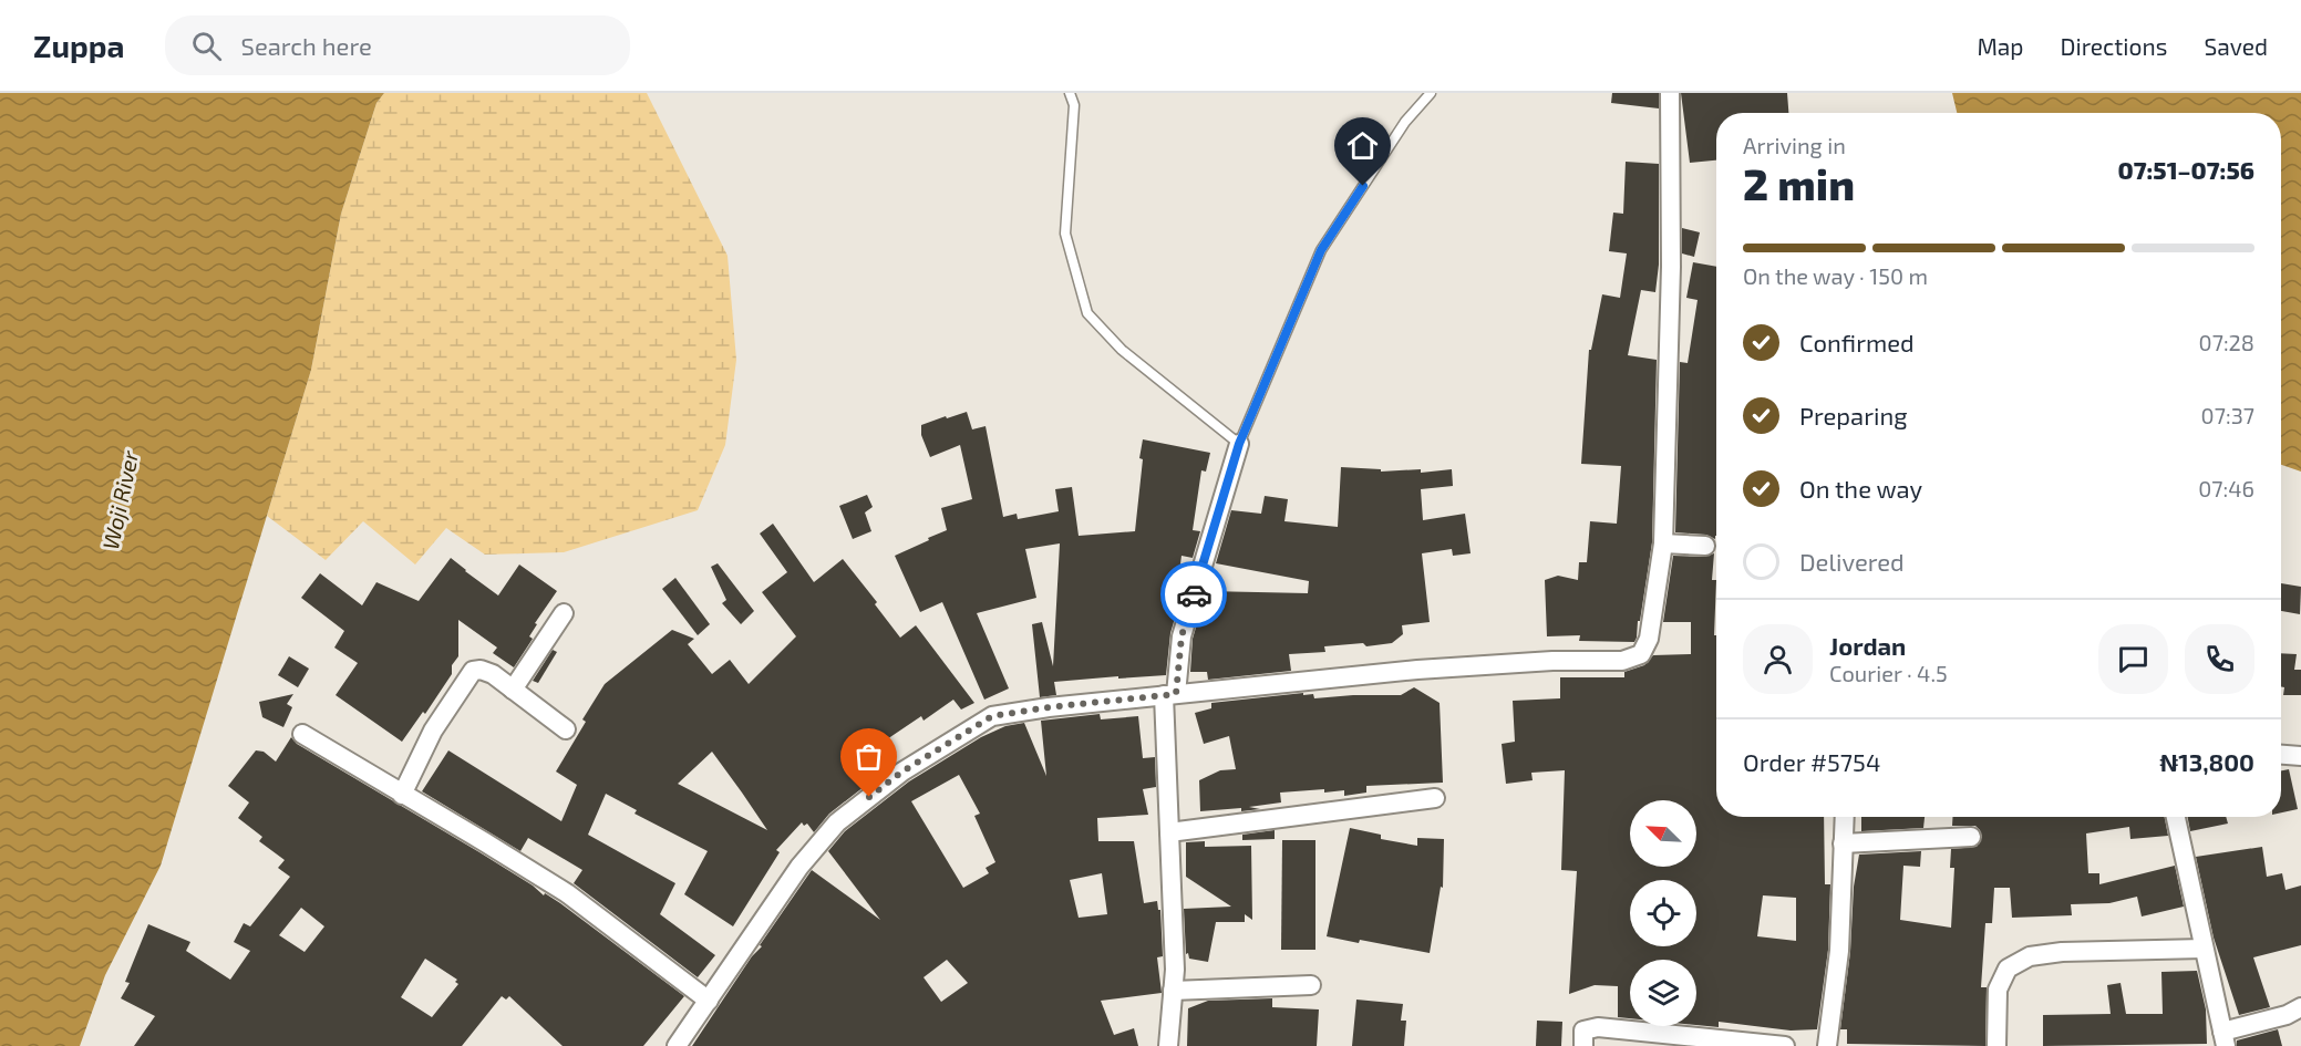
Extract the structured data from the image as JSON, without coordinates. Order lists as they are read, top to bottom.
{
  "water": ["Woji River"],
  "north": "top left",
  "page": {
    "header": "Zuppa",
    "search": "Search here",
    "nav": ["Map", "Directions", "Saved"],
    "heading": ["2 min", "Arriving in", "07:51–07:56"],
    "panel": [
      "Jordan",
      "Courier · 4.5",
      "Order #5754",
      "₦13,800"
    ],
    "bar": "On the way · 150 m",
    "list": [
      ["Confirmed", "07:28"],
      ["Preparing", "07:37"],
      ["On the way", "07:46"],
      "Delivered"
    ]
  }
}
